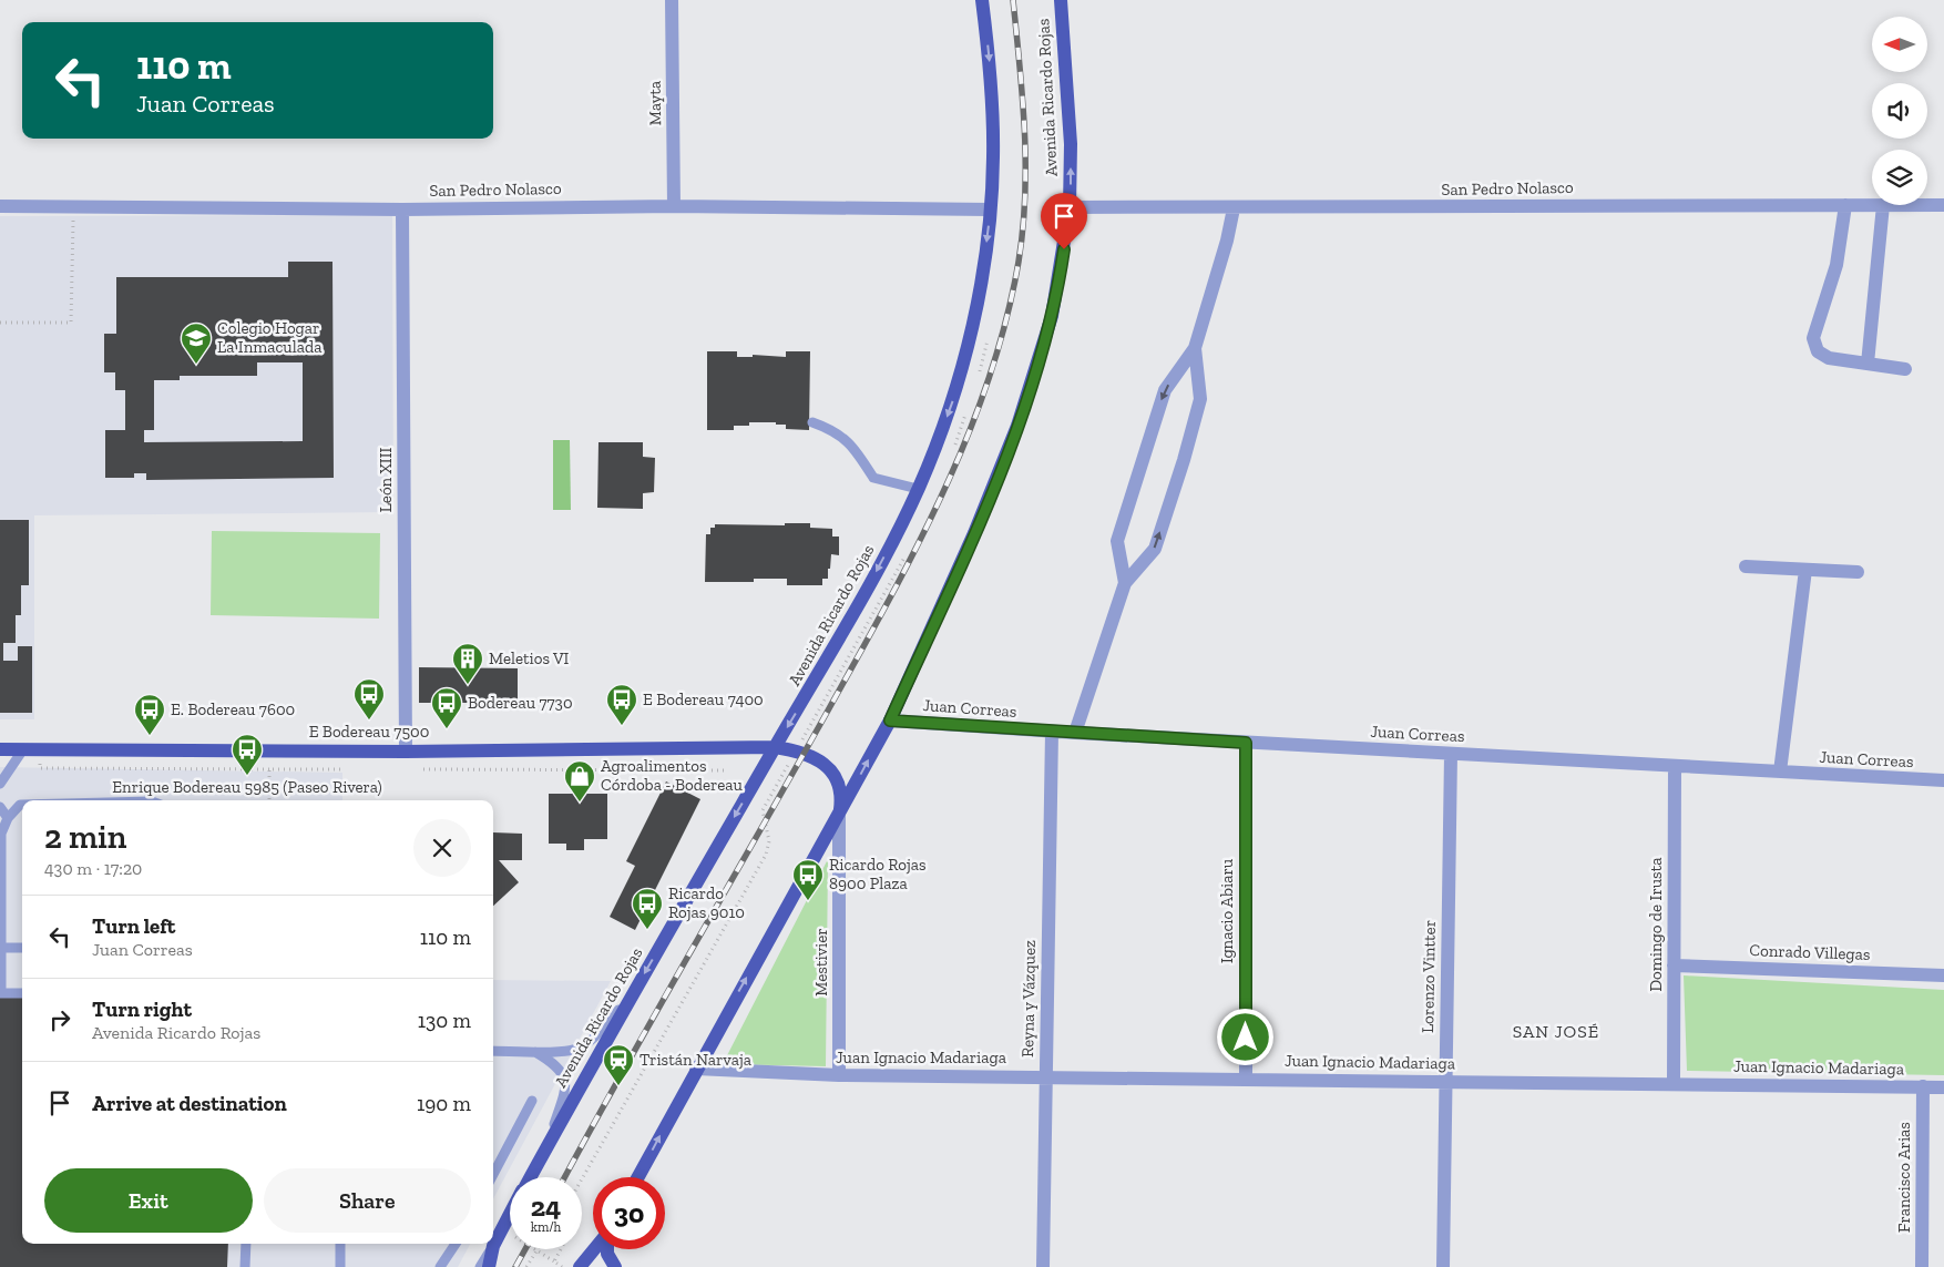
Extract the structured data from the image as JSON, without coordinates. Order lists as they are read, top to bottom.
{
  "streets": {
    "main road": ["Avenida Ricardo Rojas"],
    "street": [
      "Mayta",
      "San Pedro Nolasco",
      "León XIII",
      "Juan Correas",
      "Ignacio Abiaru",
      "Domingo de Irusta",
      "Conrado Villegas",
      "Mestivier",
      "Lorenzo Vintter",
      "Reyna y Vázquez",
      "Juan Ignacio Madariaga",
      "Francisco Arias"
    ]
  },
  "crossings": [
    ["Avenida Ricardo Rojas", "San Pedro Nolasco"],
    ["Avenida Ricardo Rojas", "Juan Correas"],
    ["Avenida Ricardo Rojas", "Mestivier"],
    ["Avenida Ricardo Rojas", "Juan Ignacio Madariaga"],
    ["Mayta", "San Pedro Nolasco"],
    ["San Pedro Nolasco", "León XIII"],
    ["Juan Correas", "Ignacio Abiaru"],
    ["Juan Correas", "Domingo de Irusta"],
    ["Juan Correas", "Lorenzo Vintter"],
    ["Juan Correas", "Reyna y Vázquez"],
    ["Ignacio Abiaru", "Juan Ignacio Madariaga"],
    ["Domingo de Irusta", "Conrado Villegas"],
    ["Domingo de Irusta", "Juan Ignacio Madariaga"],
    ["Mestivier", "Juan Ignacio Madariaga"],
    ["Lorenzo Vintter", "Juan Ignacio Madariaga"],
    ["Reyna y Vázquez", "Juan Ignacio Madariaga"],
    ["Juan Ignacio Madariaga", "Francisco Arias"]
  ],
  "districts": ["SAN JOSÉ"],
  "places": {
    "school or university": ["Colegio Hogar La Inmaculada"],
    "building": ["Meletios VI"],
    "bus stop": [
      "E Bodereau 7500",
      "E Bodereau 7400",
      "Bodereau 7730",
      "E. Bodereau 7600",
      "Enrique Bodereau 5985 (Paseo Rivera)",
      "Ricardo Rojas 8900 Plaza",
      "Ricardo Rojas 9010"
    ],
    "shop": ["Agroalimentos Córdoba - Bodereau"],
    "station": ["Tristán Narvaja"]
  },
  "north": "left",
  "page": {
    "turn": ["110 m", "Juan Correas"],
    "heading": ["2 min", "430 m · 17:20"],
    "list": [
      {
        "name": "Turn left",
        "note": "Juan Correas",
        "value": "110 m"
      },
      {
        "name": "Turn right",
        "note": "Avenida Ricardo Rojas",
        "value": "130 m"
      },
      {
        "name": "Arrive at destination",
        "value": "190 m"
      }
    ],
    "buttons": ["Exit", "Share"],
    "speed": "24 km/h",
    "limit": "30"
  }
}
